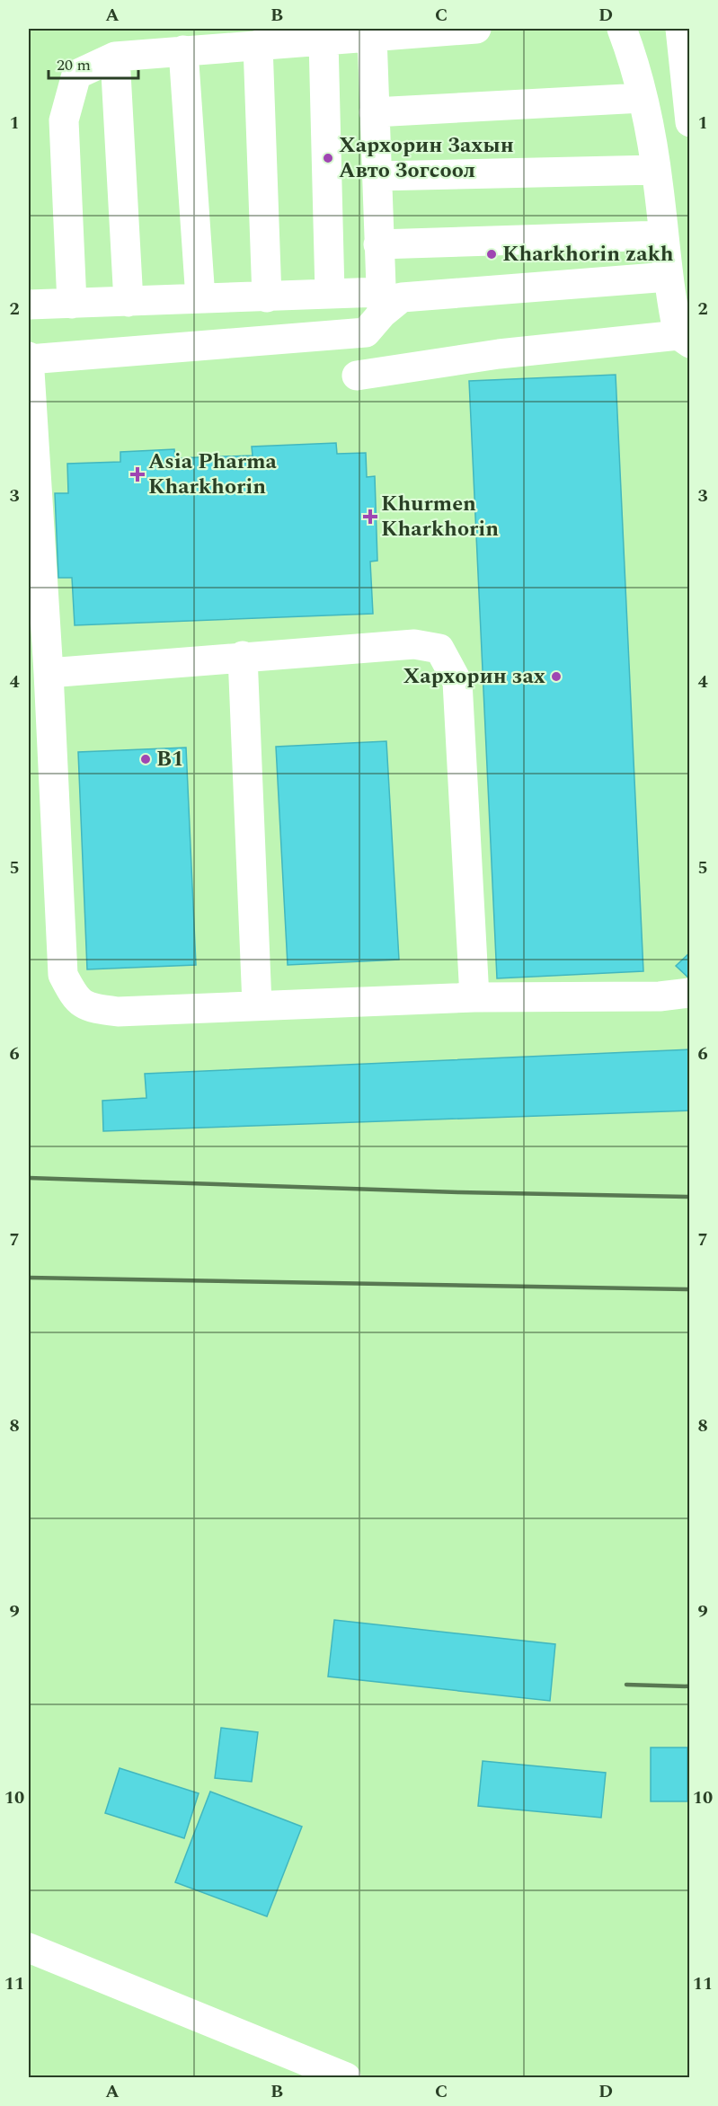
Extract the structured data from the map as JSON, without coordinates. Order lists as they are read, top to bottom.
{
  "places": {
    "other": [
      "Хархорин 3ахын Авто 3огсоол",
      "Kharkhorin zakh",
      "Хархорин зах",
      "B1"
    ],
    "health": ["Asia Pharma Kharkhorin", "Khurmen Kharkhorin"]
  },
  "scale_bar": "20 m",
  "grid": {
    "columns": [
      "A",
      "B",
      "C",
      "D"
    ],
    "rows": [
      "1",
      "2",
      "3",
      "4",
      "5",
      "6",
      "7",
      "8",
      "9",
      "10",
      "11"
    ]
  }
}
